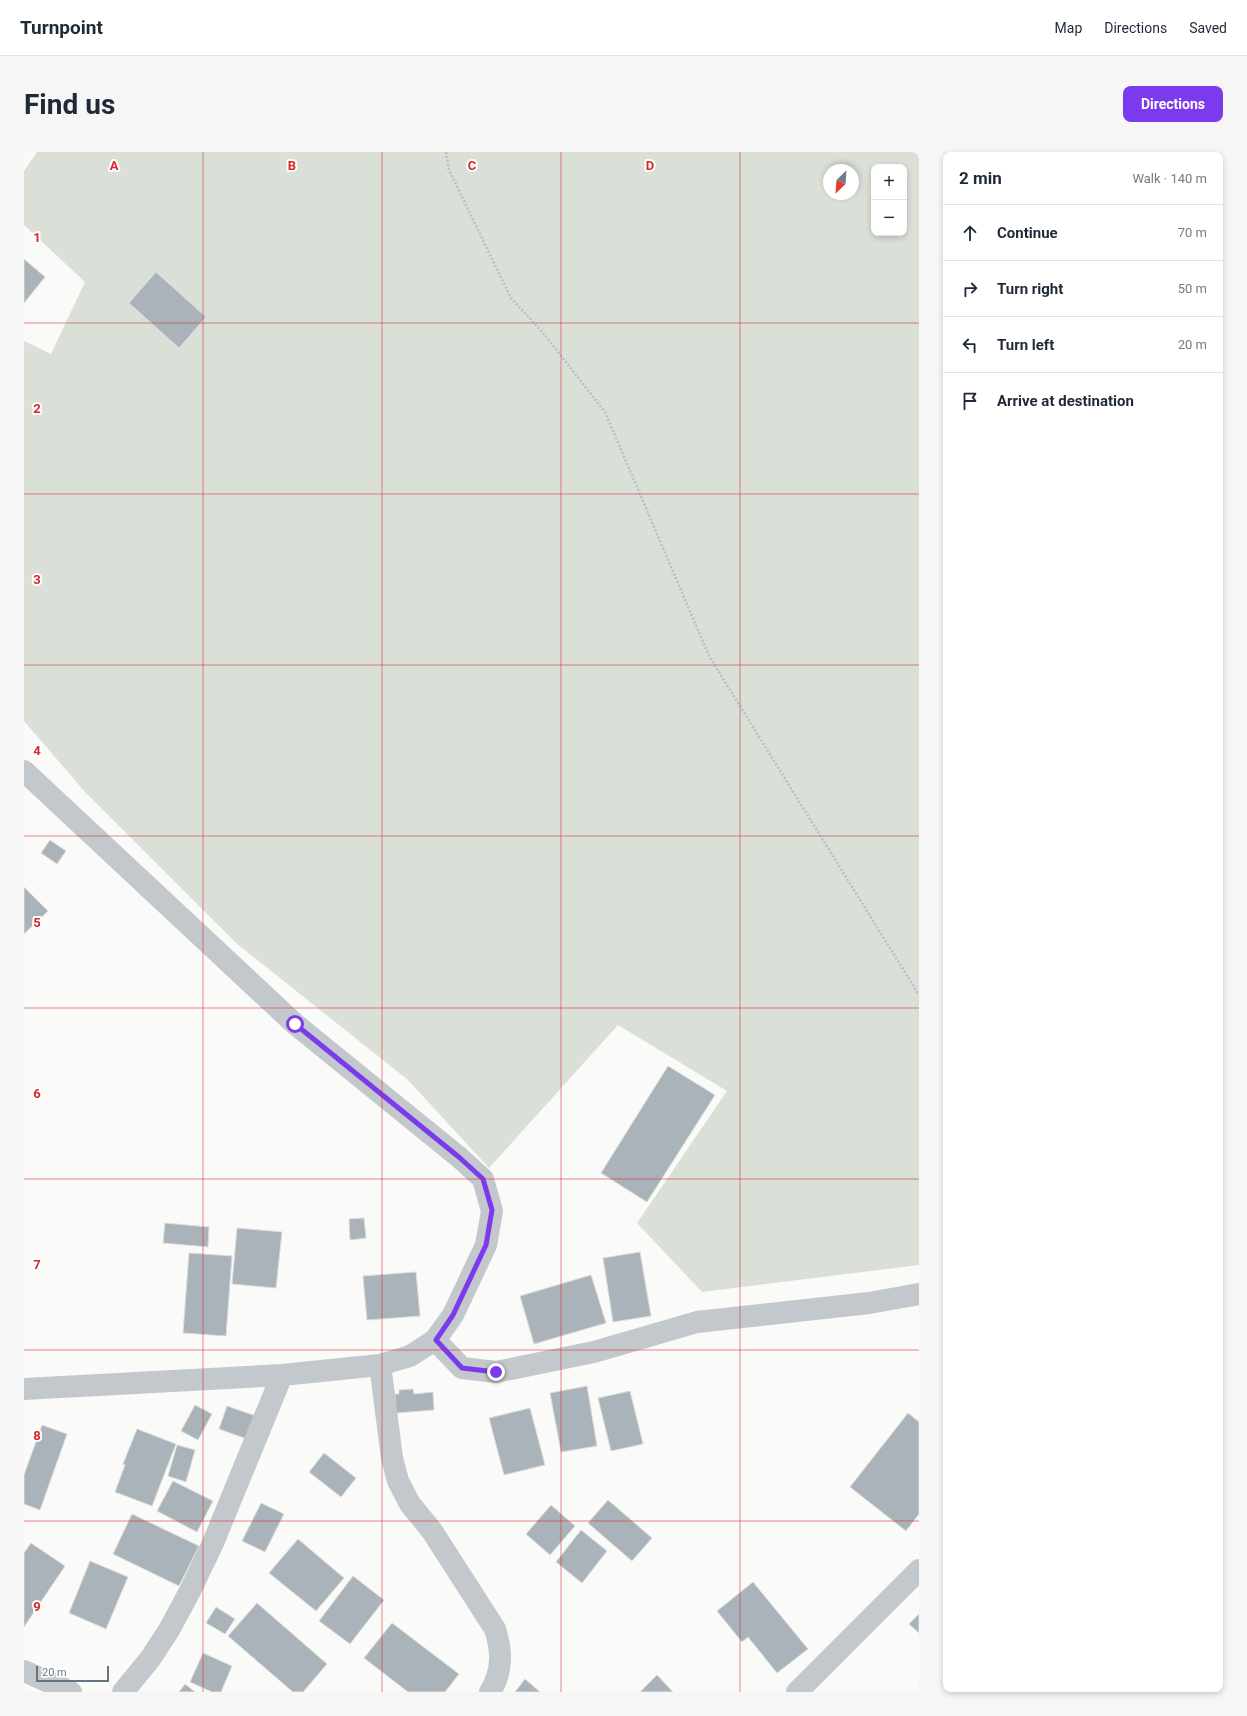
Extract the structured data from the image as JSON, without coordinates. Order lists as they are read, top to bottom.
{
  "scale_bar": "20 m",
  "north": "bottom left",
  "page": {
    "header": "Turnpoint",
    "nav": ["Map", "Directions", "Saved"],
    "buttons": "Directions",
    "title": "Find us",
    "heading": ["2 min", "Walk · 140 m"],
    "map_buttons": ["+", "−"],
    "list": [
      ["Continue", "70 m"],
      ["Turn right", "50 m"],
      ["Turn left", "20 m"],
      "Arrive at destination"
    ],
    "scale": "20 m"
  },
  "grid": {
    "columns": [
      "A",
      "B",
      "C",
      "D"
    ],
    "rows": [
      "1",
      "2",
      "3",
      "4",
      "5",
      "6",
      "7",
      "8",
      "9"
    ]
  }
}
